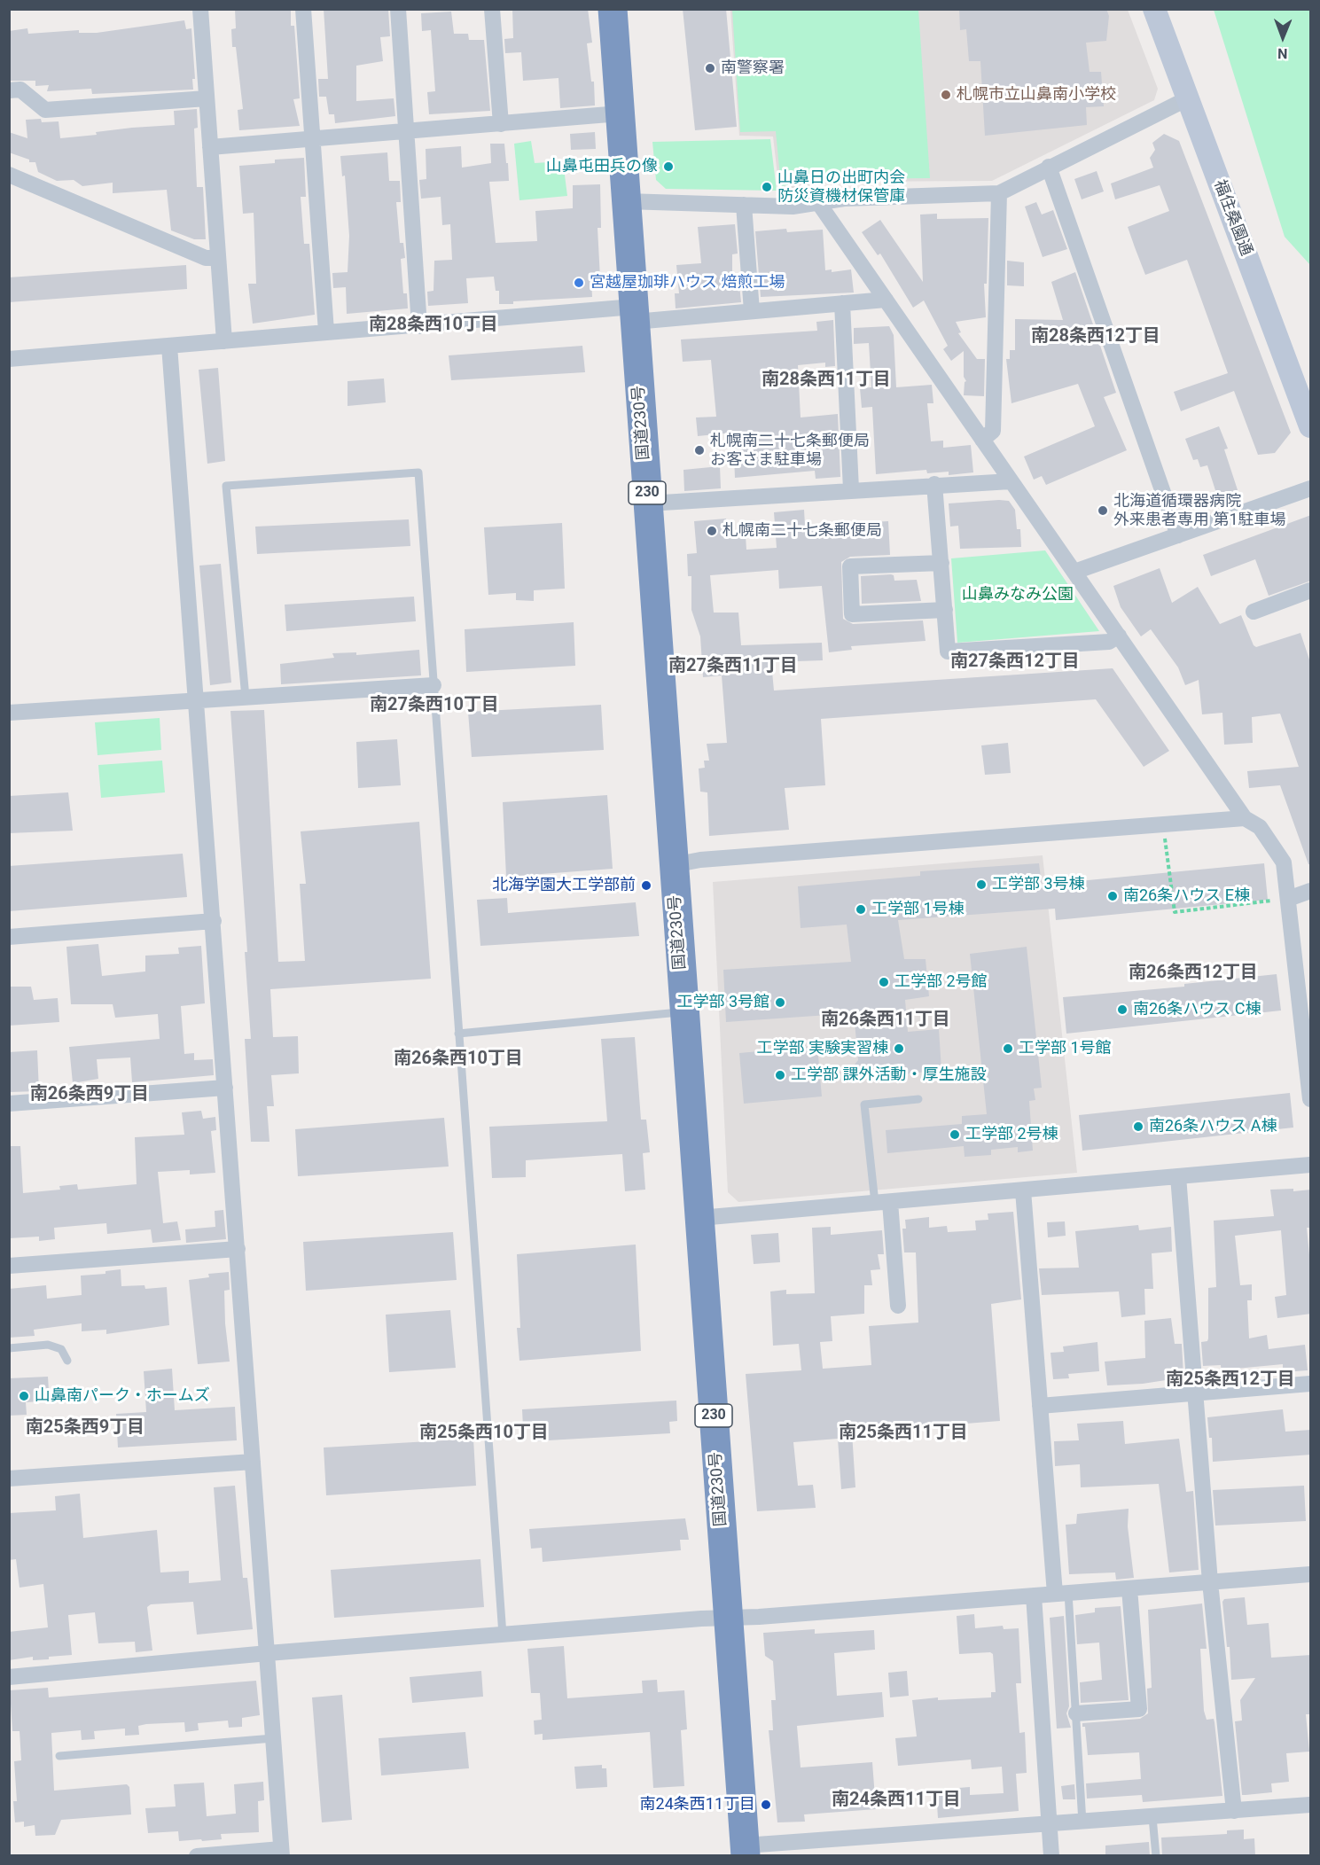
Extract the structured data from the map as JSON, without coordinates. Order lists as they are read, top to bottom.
{
  "streets": {
    "highway": ["国道230号", "230"],
    "street": ["福住桑園通"]
  },
  "districts": [
    "南28条西10丁目",
    "南28条西12丁目",
    "南28条西11丁目",
    "南27条西12丁目",
    "南27条西11丁目",
    "南27条西10丁目",
    "南26条西12丁目",
    "南26条西11丁目",
    "南26条西10丁目",
    "南26条西9丁目",
    "南25条西12丁目",
    "南25条西9丁目",
    "南25条西10丁目",
    "南25条西11丁目",
    "南24条西11丁目"
  ],
  "parks": ["山鼻みなみ公園"],
  "places": [
    "南警察署",
    "札幌市立山鼻南小学校",
    "山鼻屯田兵の像",
    "山鼻日の出町内会 防災資機材保管庫",
    "宮越屋珈琲ハウス 焙煎工場",
    "札幌南二十七条郵便局 お客さま駐車場",
    "北海道循環器病院 外来患者専用 第1駐車場",
    "札幌南二十七条郵便局",
    "工学部 3号棟",
    "北海学園大工学部前",
    "南26条ハウス E棟",
    "工学部 1号棟",
    "工学部 2号館",
    "工学部 3号館",
    "南26条ハウス C棟",
    "工学部 実験実習棟",
    "工学部 1号館",
    "工学部 課外活動・厚生施設",
    "南26条ハウス A棟",
    "工学部 2号棟",
    "山鼻南パーク・ホームズ",
    "南24条西11丁目"
  ],
  "north": "bottom"
}
